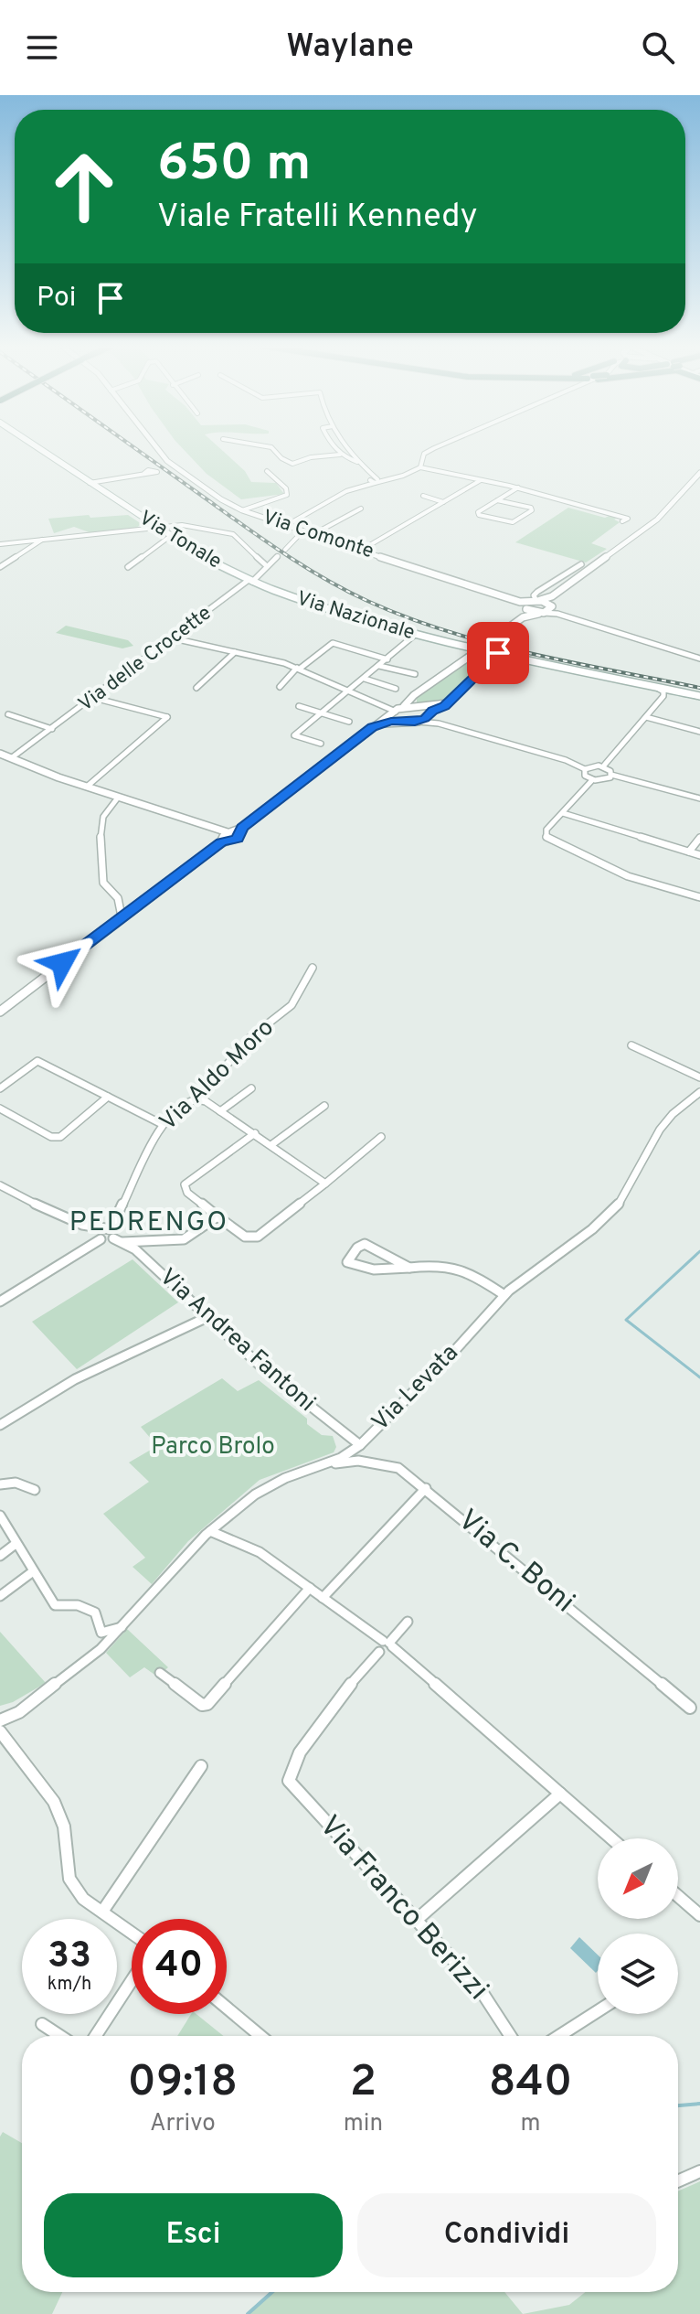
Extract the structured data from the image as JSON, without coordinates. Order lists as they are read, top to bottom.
{
  "streets": {
    "main road": ["Via Tonale", "Via Nazionale"],
    "street": [
      "Via Comonte",
      "Via delle Crocette",
      "Via Aldo Moro",
      "Via Andrea Fantoni",
      "Via Levata",
      "Via C. Boni",
      "Via Franco Berizzi"
    ]
  },
  "crossings": [
    ["Via Tonale", "Via Nazionale"],
    ["Via Tonale", "Via delle Crocette"],
    ["Via Nazionale", "Via delle Crocette"],
    ["Via Andrea Fantoni", "Via Levata"],
    ["Via Levata", "Via C. Boni"]
  ],
  "districts": ["PEDRENGO"],
  "parks": ["Parco Brolo"],
  "north": "bottom left",
  "page": {
    "header": "Waylane",
    "turn": ["650 m", "Viale Fratelli Kennedy"],
    "then": "Poi",
    "speed": "33 km/h",
    "limit": "40",
    "eta": [
      "09:18",
      "Arrivo",
      "2",
      "min",
      "840",
      "m"
    ],
    "buttons": ["Esci", "Condividi"]
  }
}
